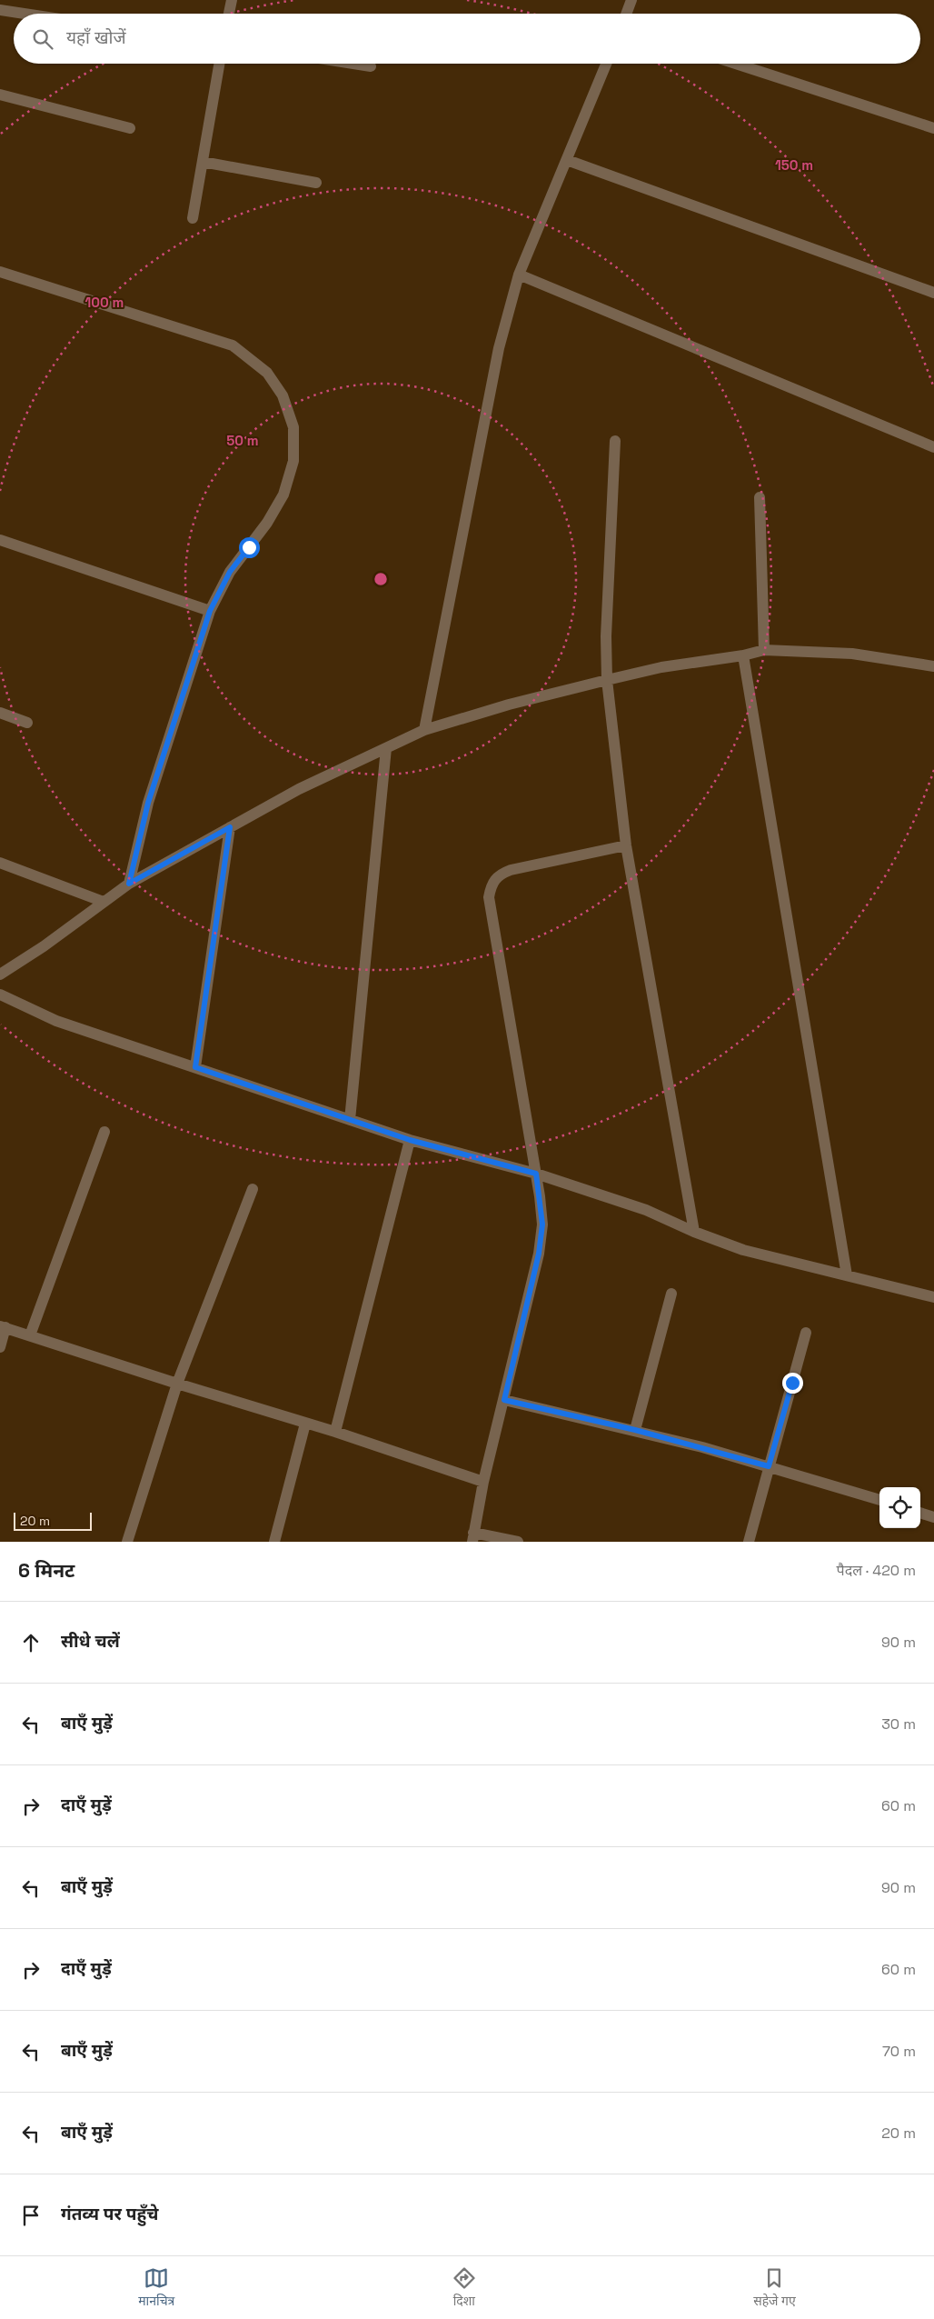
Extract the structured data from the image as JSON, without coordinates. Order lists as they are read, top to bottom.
{
  "scale_bar": "20 m",
  "page": {
    "search": "यहाँ खोजें",
    "scale": "20 m",
    "heading": ["6 मिनट", "पैदल · 420 m"],
    "list": [
      ["सीधे चलें", "90 m"],
      ["बाएँ मुड़ें", "30 m"],
      ["दाएँ मुड़ें", "60 m"],
      ["बाएँ मुड़ें", "90 m"],
      ["दाएँ मुड़ें", "60 m"],
      ["बाएँ मुड़ें", "70 m"],
      ["बाएँ मुड़ें", "20 m"],
      "गंतव्य पर पहुँचे"
    ],
    "nav": ["मानचित्र", "दिशा", "सहेजे गए"]
  },
  "rings": ["150 m", "100 m", "50 m"]
}
